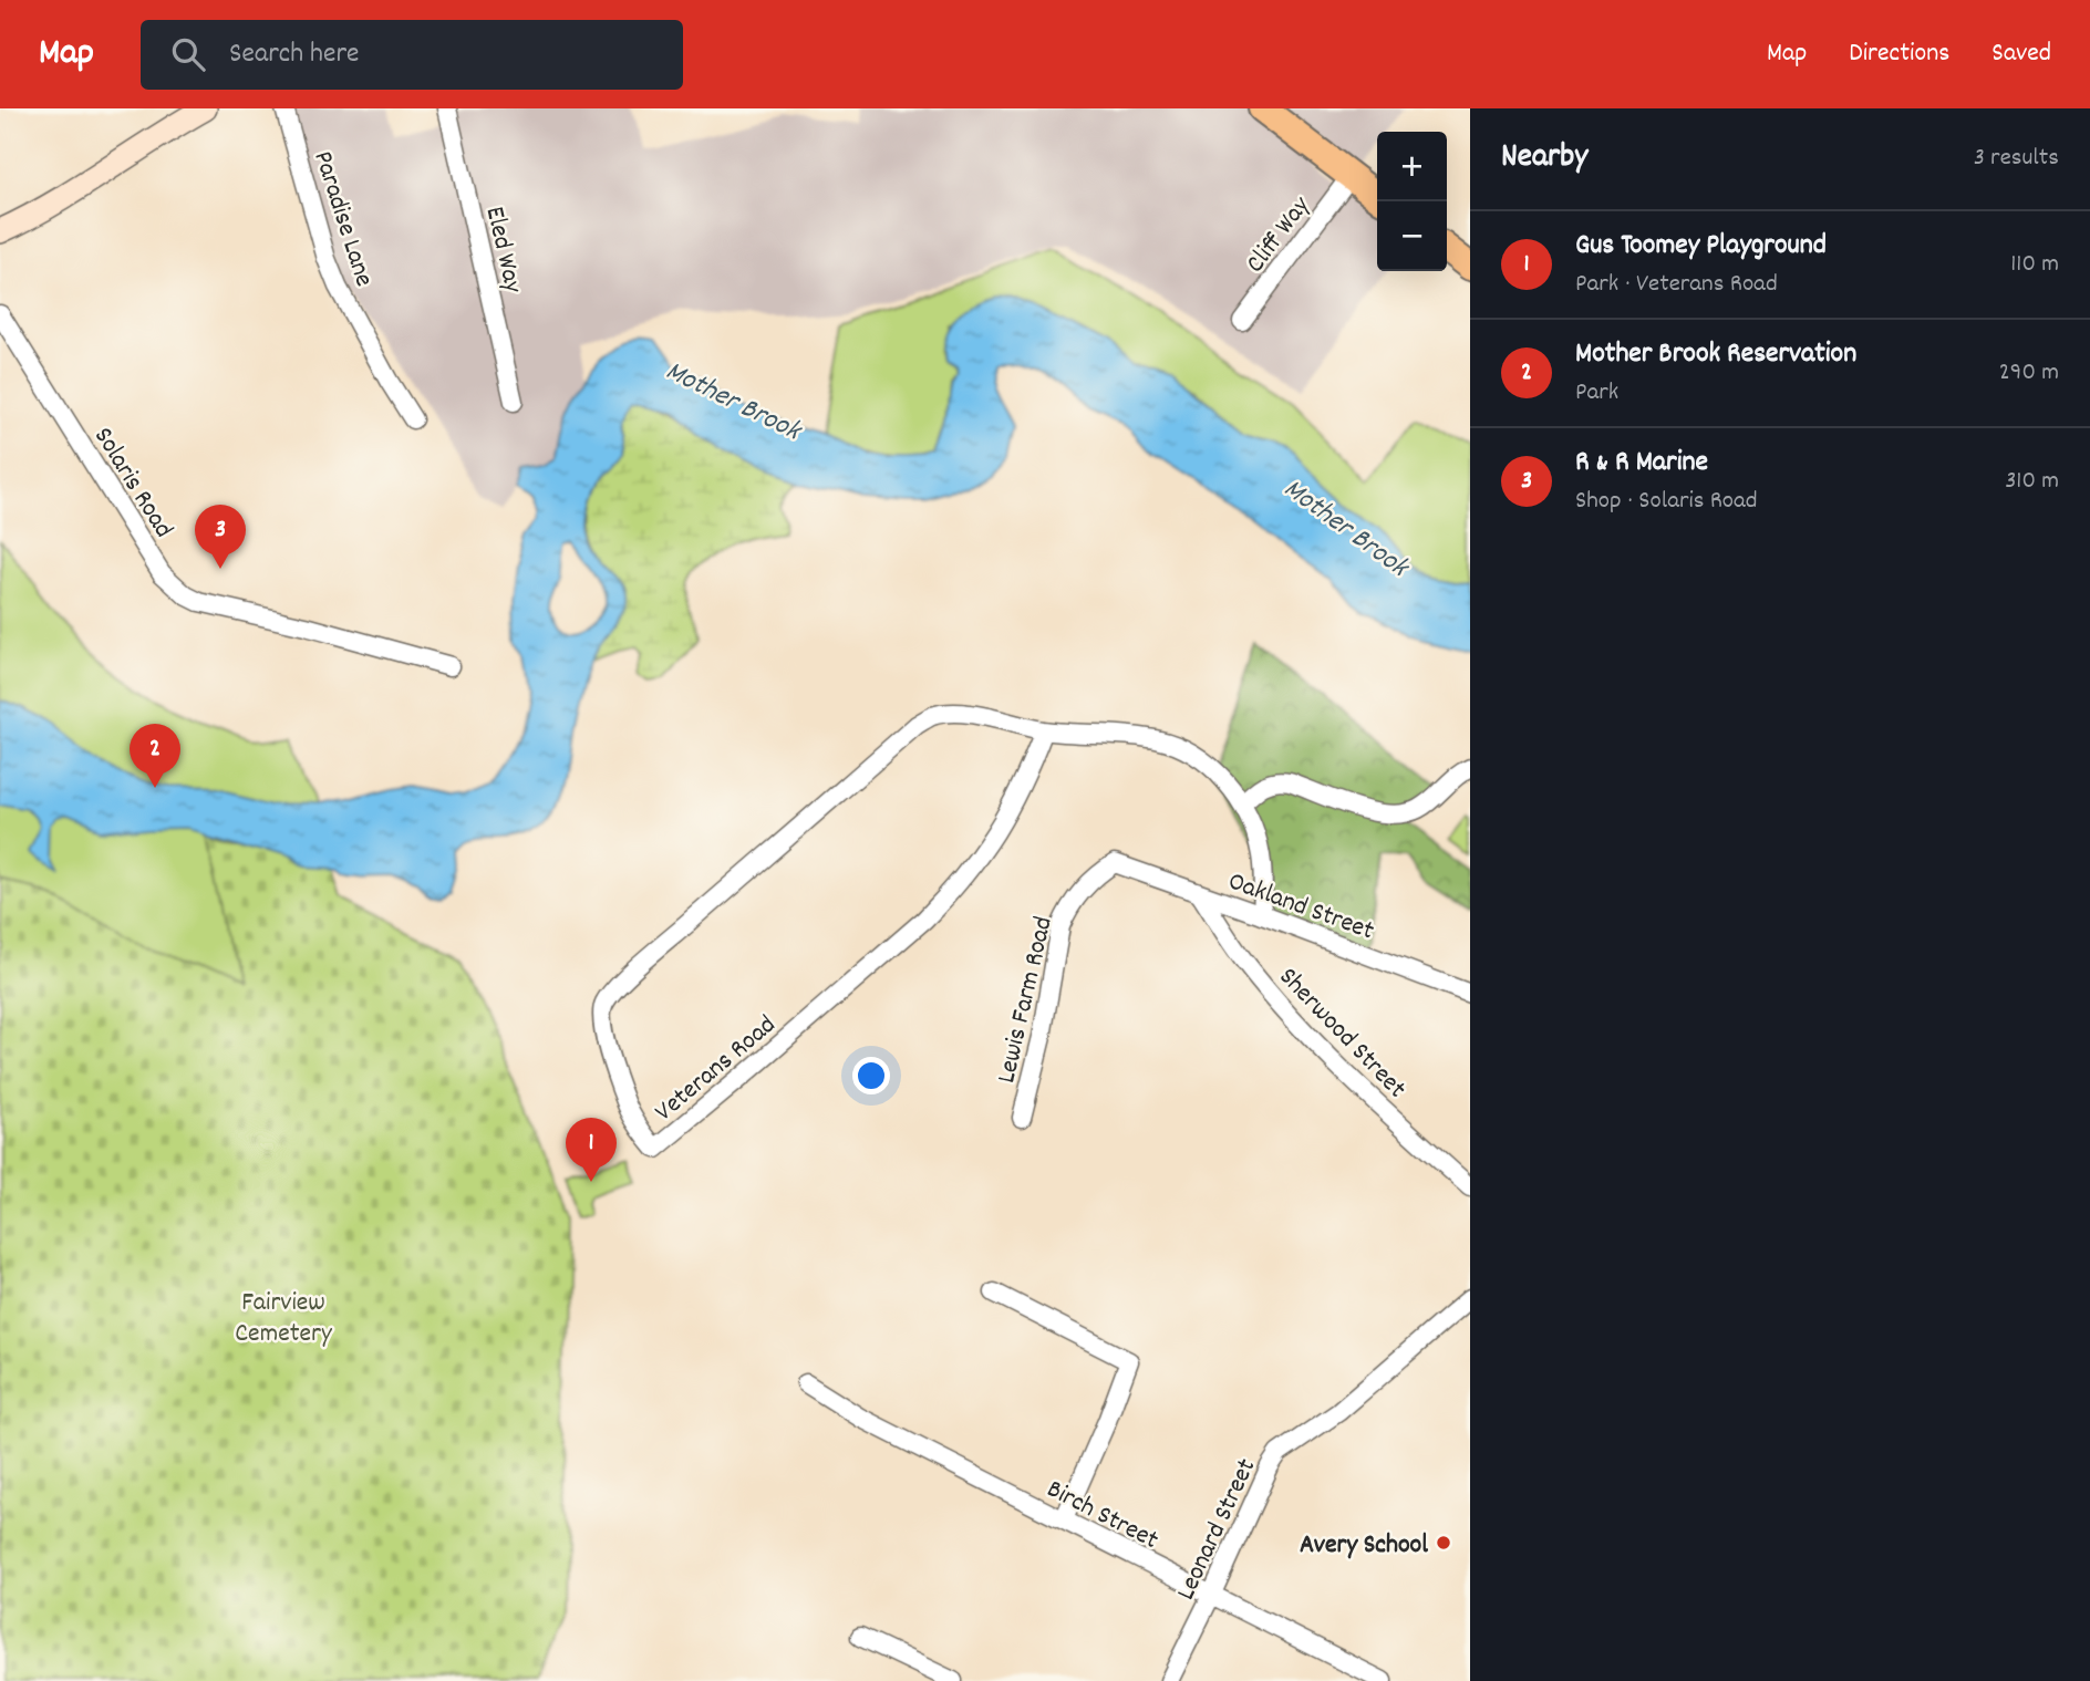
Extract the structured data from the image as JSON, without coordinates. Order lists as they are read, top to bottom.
{
  "streets": {
    "street": [
      "Paradise Lane",
      "Cliff Way",
      "Eled Way",
      "Solaris Road",
      "Oakland Street",
      "Lewis Farm Road",
      "Sherwood Street",
      "Veterans Road",
      "Birch Street",
      "Leonard Street"
    ]
  },
  "crossings": [
    ["Oakland Street", "Lewis Farm Road"],
    ["Oakland Street", "Sherwood Street"],
    ["Oakland Street", "Veterans Road"],
    ["Birch Street", "Leonard Street"]
  ],
  "water": ["Mother Brook"],
  "parks": ["Fairview Cemetery"],
  "places": ["Avery School"],
  "page": {
    "header": "Map",
    "search": "Search here",
    "nav": ["Map", "Directions", "Saved"],
    "heading": ["Nearby", "3 results"],
    "map_buttons": ["+", "−"],
    "list": [
      {
        "mark": "1",
        "name": "Gus Toomey Playground",
        "note": "Park · Veterans Road",
        "value": "110 m"
      },
      {
        "mark": "2",
        "name": "Mother Brook Reservation",
        "note": "Park",
        "value": "290 m"
      },
      {
        "mark": "3",
        "name": "R & R Marine",
        "note": "Shop · Solaris Road",
        "value": "310 m"
      }
    ],
    "pins": ["3", "2", "1"]
  }
}
